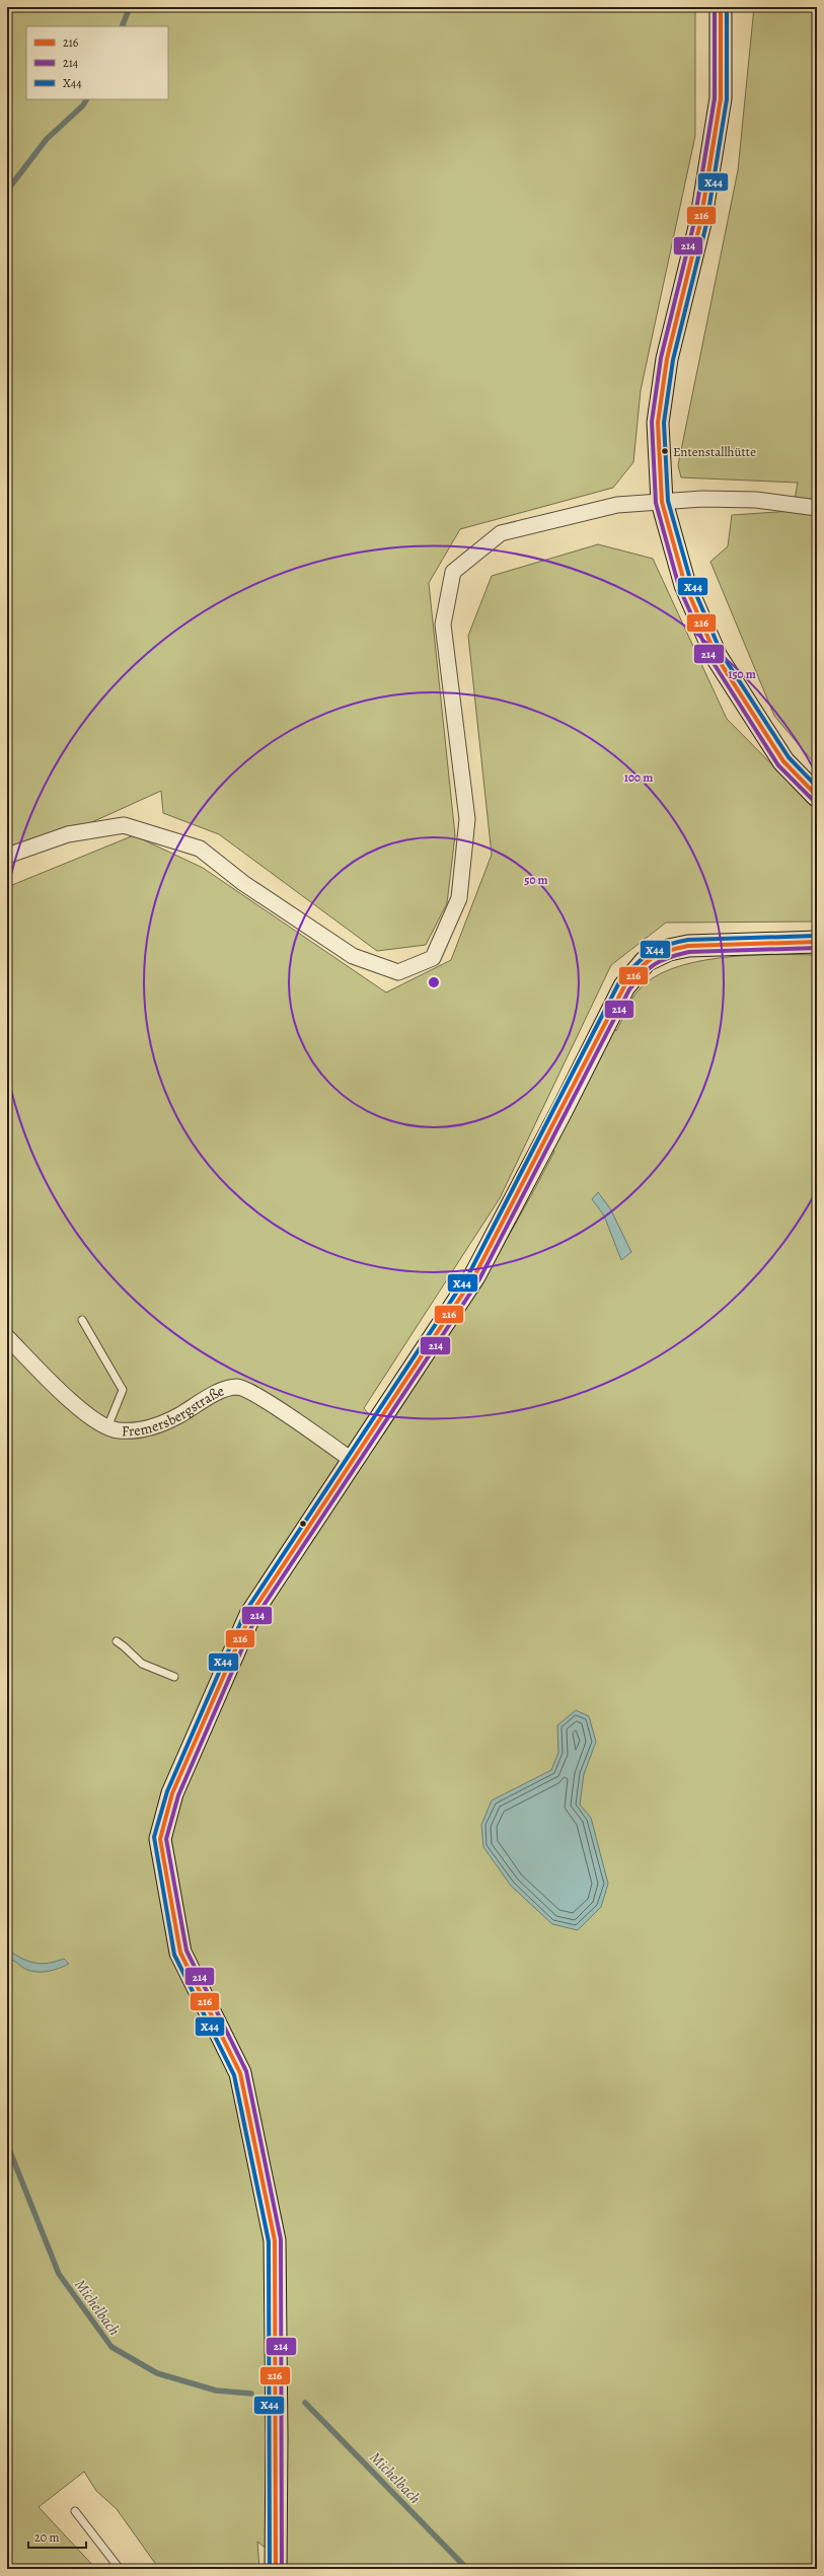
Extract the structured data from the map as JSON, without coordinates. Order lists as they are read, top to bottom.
{
  "streets": {
    "street": ["Fremersbergstraße"]
  },
  "water": ["Michelbach"],
  "places": ["Entenstallhütte"],
  "lines": ["transit line 216", "transit line 214", "transit line X44"],
  "legend": ["216", "214", "X44"],
  "scale_bar": "20 m",
  "rings": ["150 m", "100 m", "50 m"]
}
